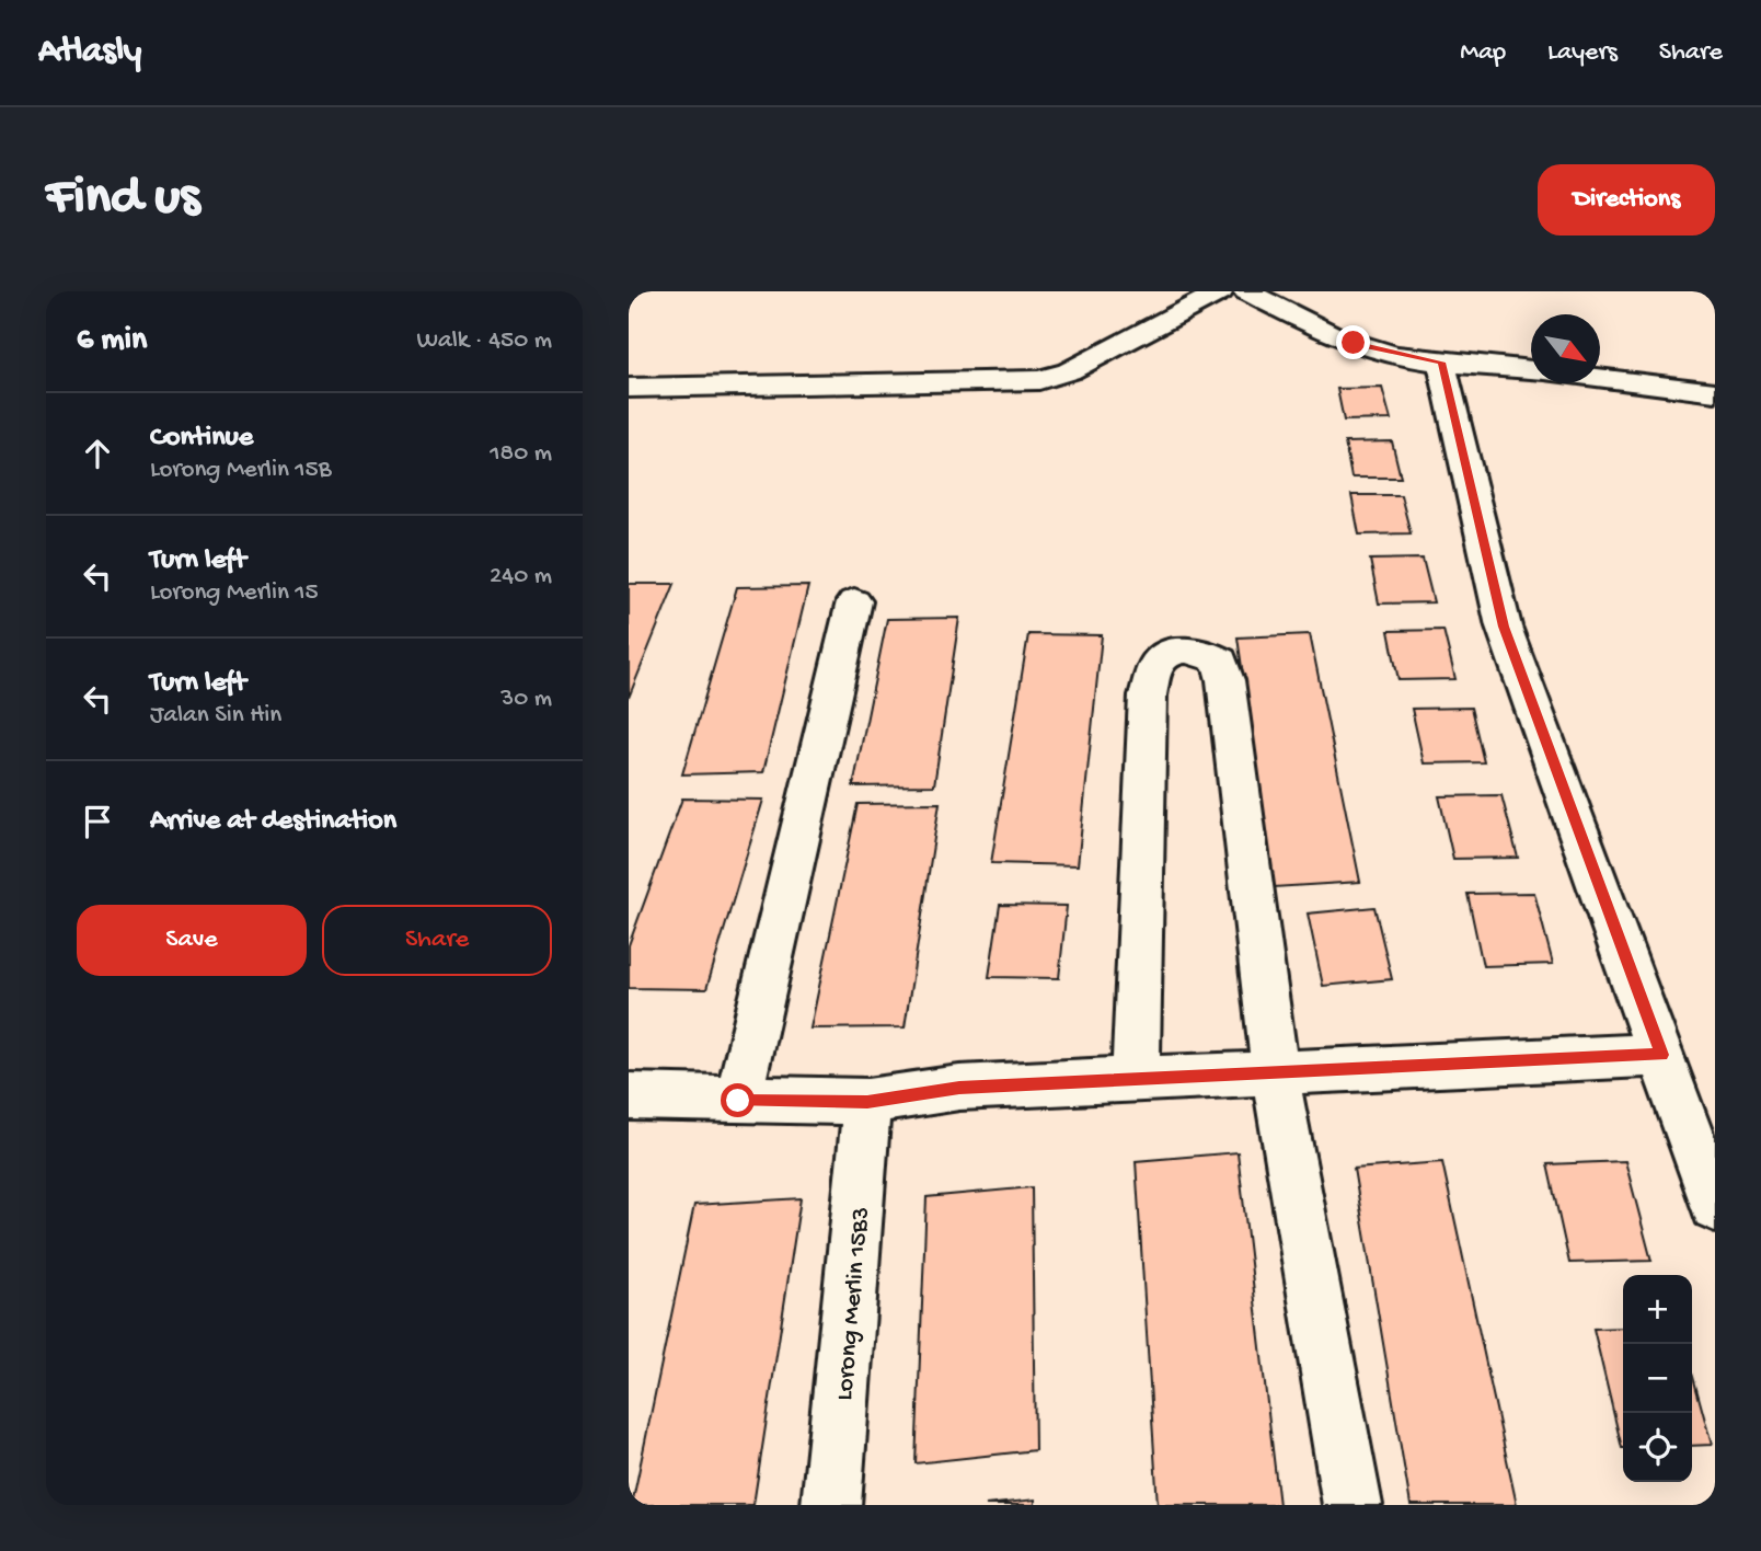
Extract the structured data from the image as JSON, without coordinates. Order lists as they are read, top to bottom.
{
  "streets": {
    "street": ["Lorong Merlin 15B3"]
  },
  "north": "bottom right",
  "page": {
    "header": "Atlasly",
    "nav": ["Map", "Layers", "Share"],
    "buttons": [
      "Directions",
      ["Save", "Share"]
    ],
    "title": "Find us",
    "heading": ["6 min", "Walk · 450 m"],
    "list": [
      ["Continue", "Lorong Merlin 15B", "180 m"],
      ["Turn left", "Lorong Merlin 15", "240 m"],
      ["Turn left", "Jalan Sin Hin", "30 m"],
      "Arrive at destination"
    ],
    "map_buttons": ["+", "−"]
  }
}
